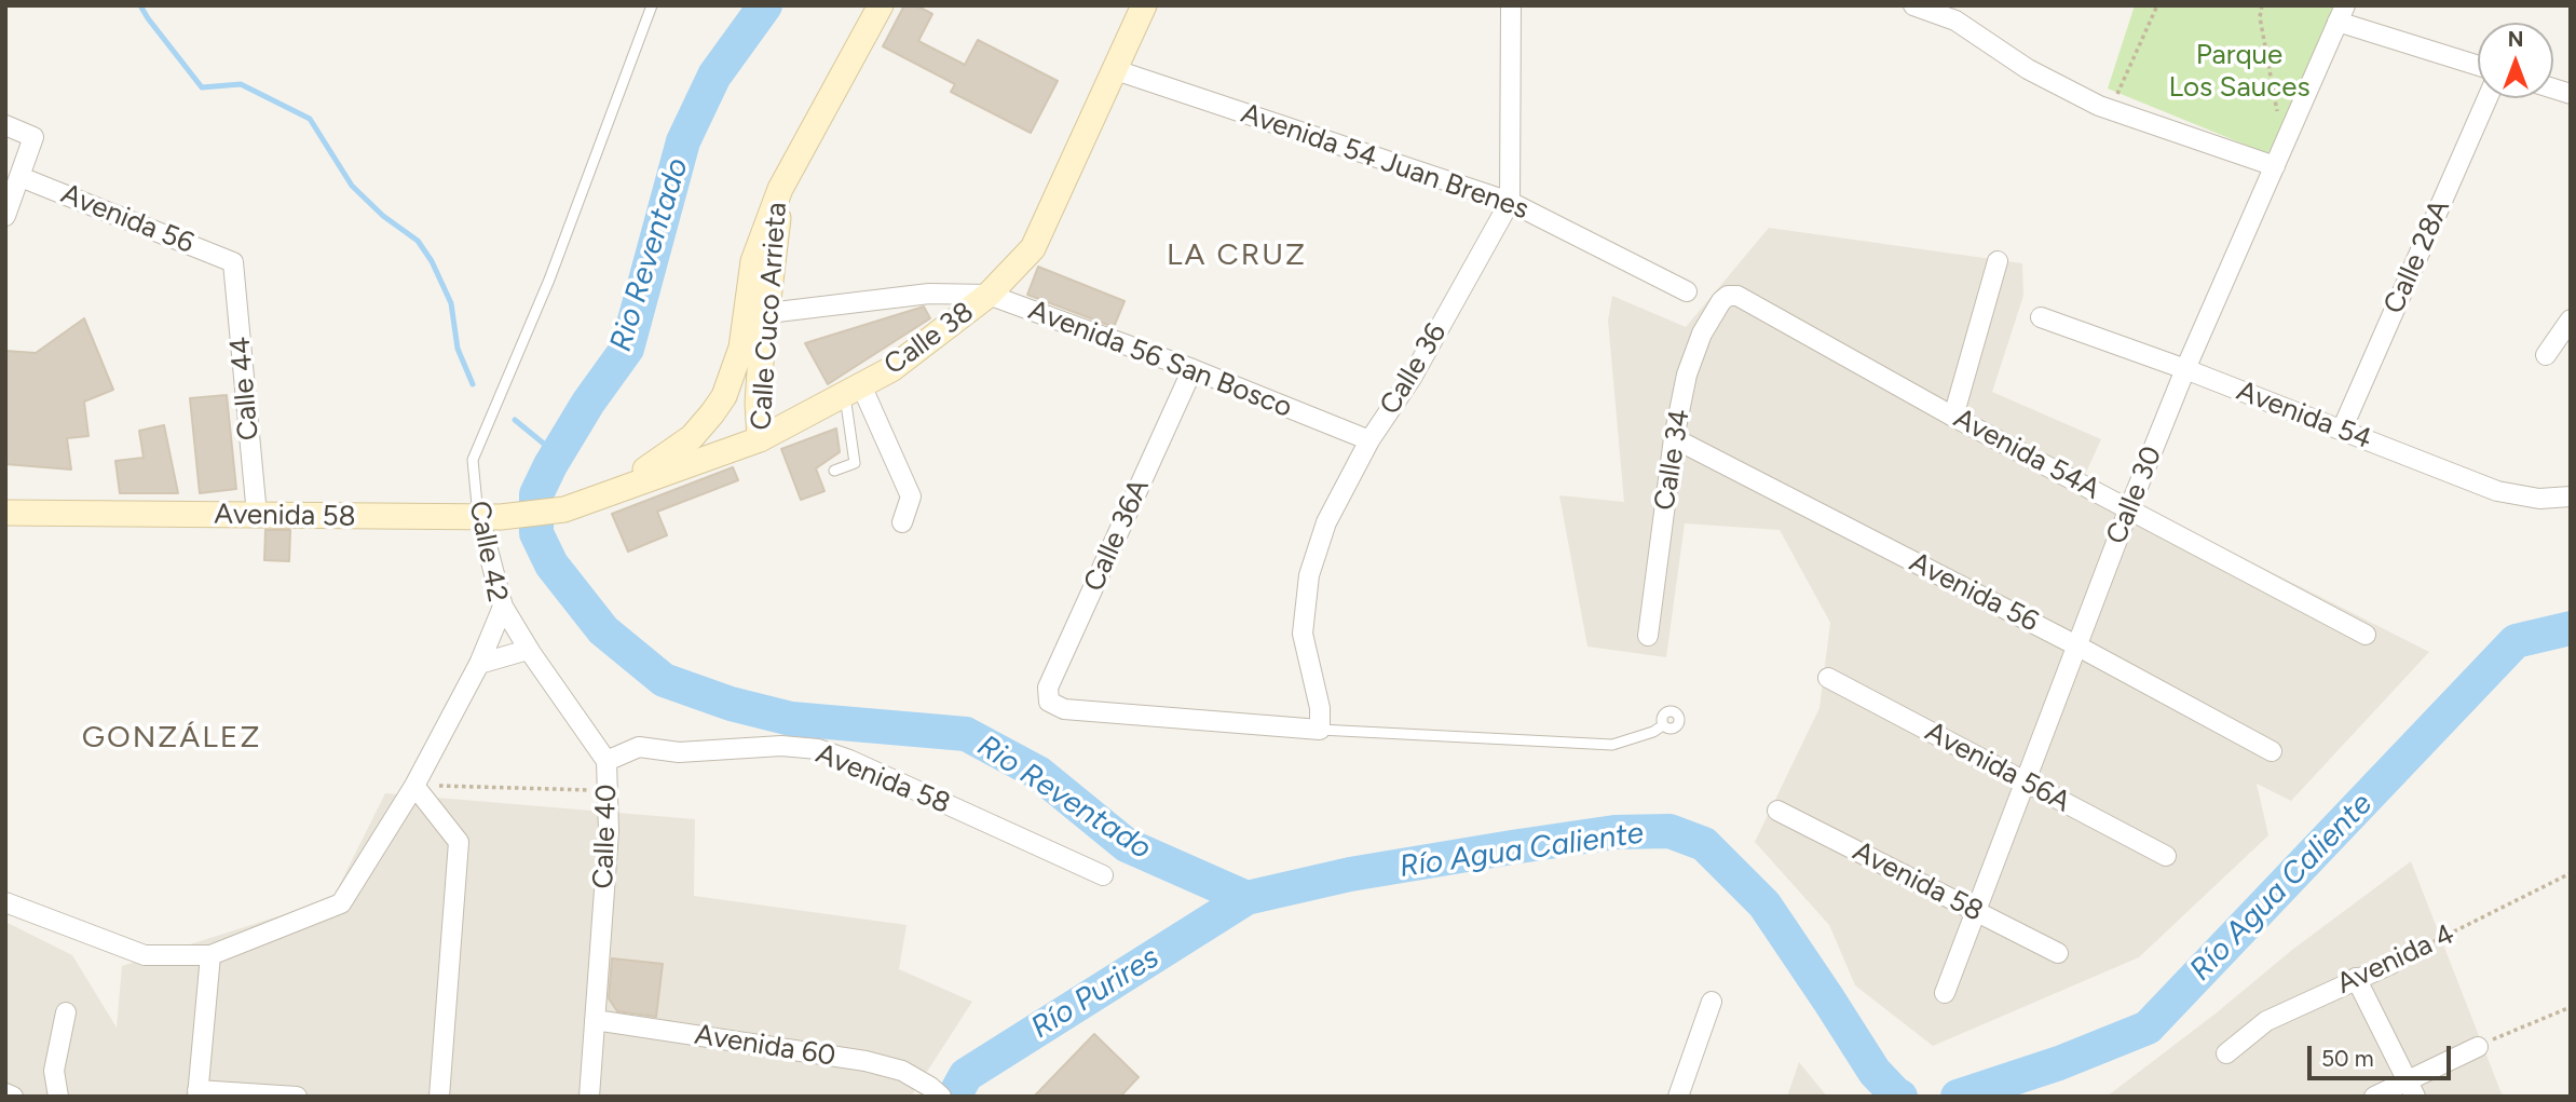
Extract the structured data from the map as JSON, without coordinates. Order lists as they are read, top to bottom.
{
  "streets": {
    "main road": ["Calle Cuco Arrieta", "Calle 38", "Avenida 58"],
    "street": [
      "Avenida 54 Juan Brenes",
      "Avenida 56",
      "Calle 28A",
      "Avenida 56 San Bosco",
      "Calle 36",
      "Calle 44",
      "Avenida 54",
      "Avenida 54A",
      "Calle 34",
      "Calle 30",
      "Calle 36A",
      "Calle 42",
      "Avenida 56A",
      "Calle 40",
      "Avenida 4",
      "Avenida 60"
    ]
  },
  "crossings": [
    ["Avenida 54 Juan Brenes", "Calle 38"],
    ["Avenida 54 Juan Brenes", "Calle 36"],
    ["Avenida 56", "Calle 44"],
    ["Avenida 56", "Calle 34"],
    ["Avenida 56", "Calle 30"],
    ["Calle 28A", "Avenida 54"],
    ["Calle Cuco Arrieta", "Calle 38"],
    ["Calle Cuco Arrieta", "Avenida 56 San Bosco"],
    ["Calle Cuco Arrieta", "Avenida 58"],
    ["Calle 38", "Avenida 56 San Bosco"],
    ["Calle 38", "Avenida 58"],
    ["Avenida 56 San Bosco", "Calle 36"],
    ["Avenida 56 San Bosco", "Calle 36A"],
    ["Calle 36", "Calle 36A"],
    ["Calle 44", "Avenida 58"],
    ["Avenida 54", "Calle 30"],
    ["Avenida 54A", "Calle 34"],
    ["Avenida 54A", "Calle 30"],
    ["Calle 30", "Avenida 58"],
    ["Calle 30", "Avenida 56A"],
    ["Avenida 58", "Calle 42"],
    ["Avenida 58", "Calle 40"],
    ["Calle 42", "Calle 40"],
    ["Calle 40", "Avenida 60"]
  ],
  "districts": ["LA CRUZ", "GONZÁLEZ"],
  "water": ["Rio Reventado", "Río Agua Caliente", "Río Purires"],
  "parks": ["Parque Los Sauces"],
  "scale_bar": "50 m",
  "north": "top"
}
